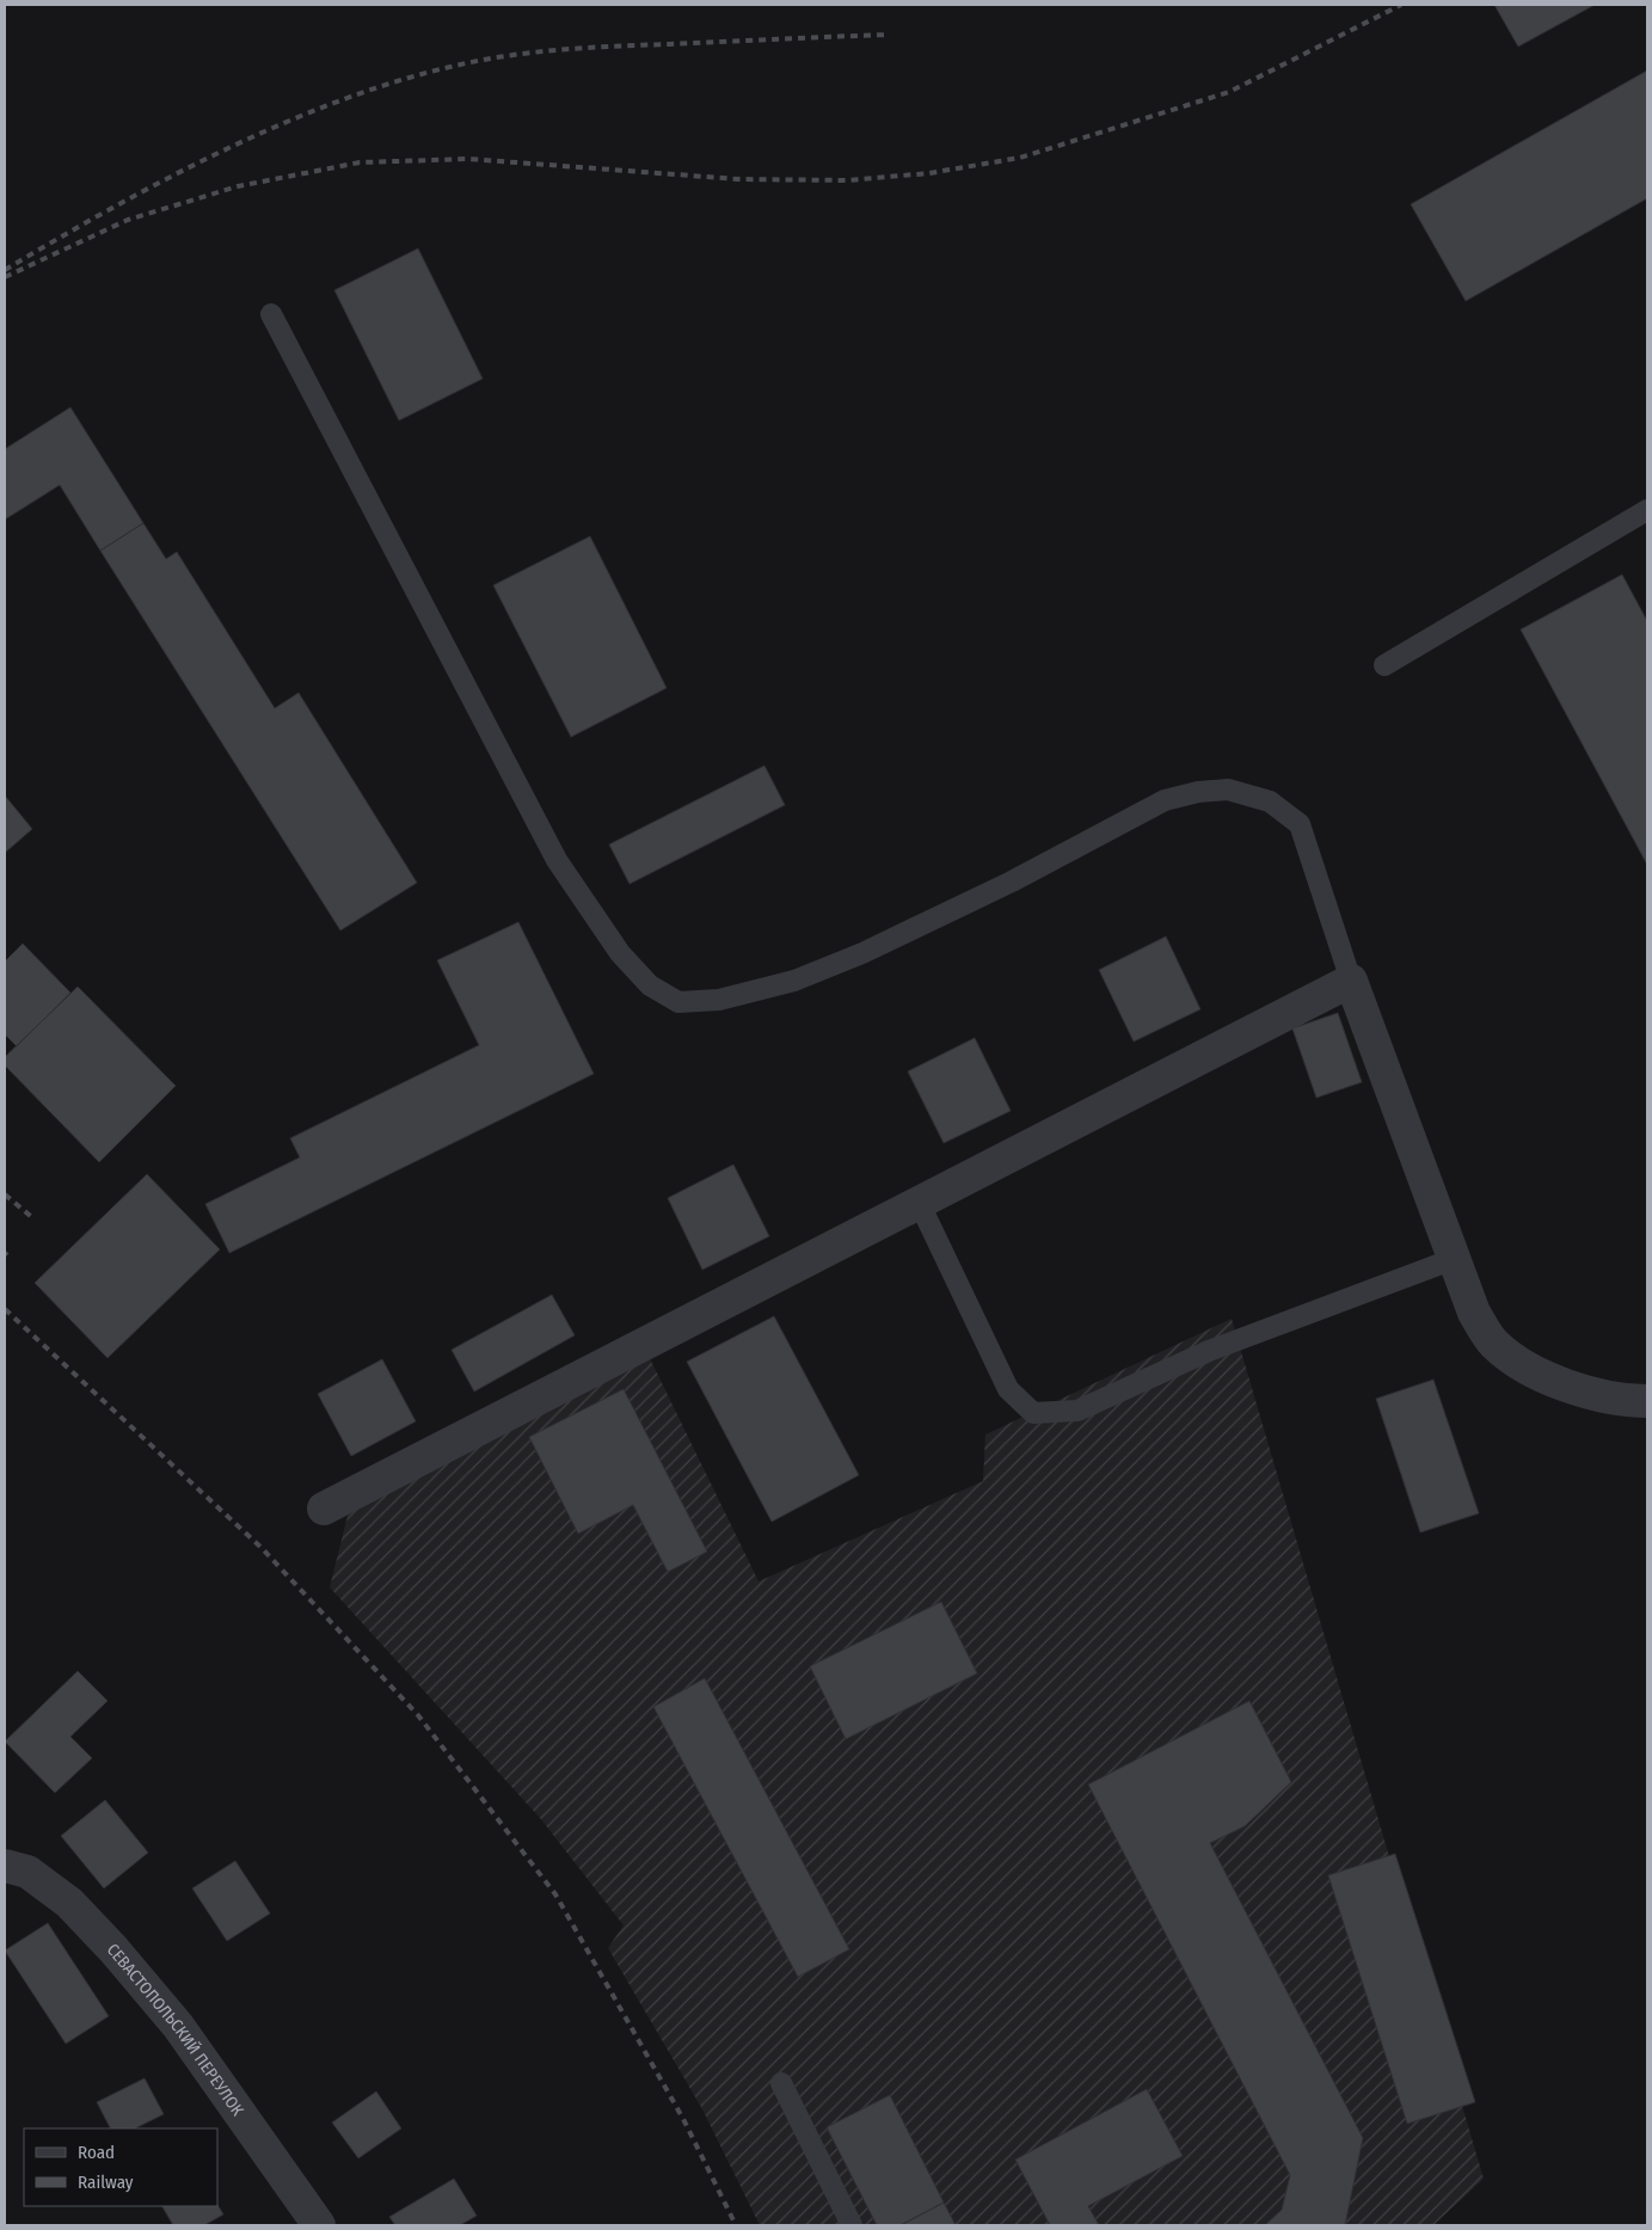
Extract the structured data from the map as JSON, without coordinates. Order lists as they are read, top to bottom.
{
  "streets": {
    "street": ["СЕВАСТОПОЛЬСКИЙ ПЕРЕУЛОК"]
  },
  "legend": ["Road", "Railway"]
}
